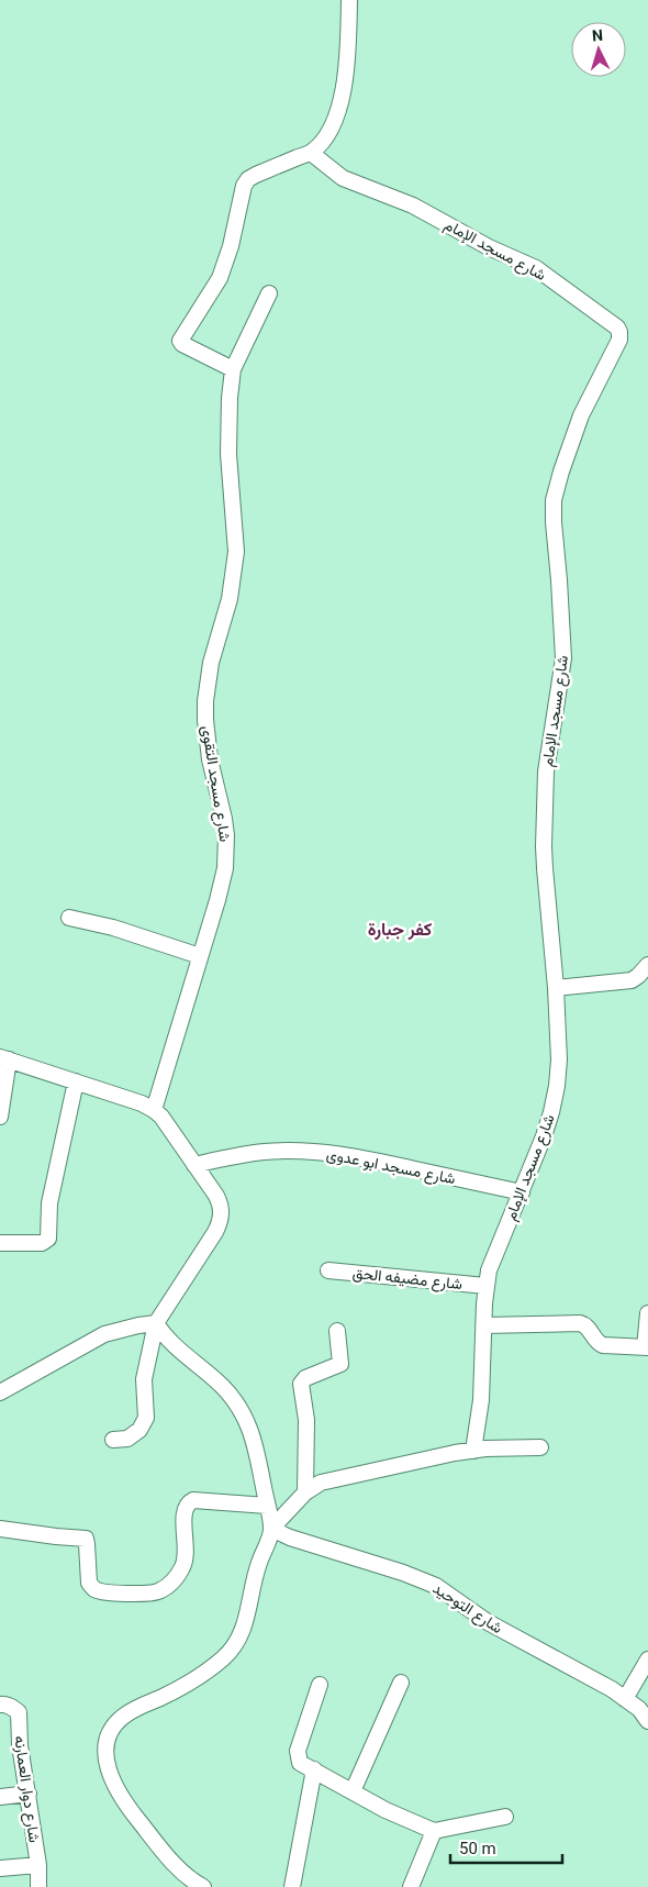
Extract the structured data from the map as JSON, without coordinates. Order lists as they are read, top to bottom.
{
  "streets": {
    "street": [
      "شارع مسجد الإمام",
      "شارع مسجد التقوى",
      "شارع مسجد ابو عدوى",
      "شارع مضيفه الحق",
      "شارع التوحيد",
      "شارع دوار العمارنه"
    ]
  },
  "crossings": [
    ["شارع مسجد الإمام", "شارع مسجد ابو عدوى"],
    ["شارع مسجد الإمام", "شارع مضيفه الحق"]
  ],
  "districts": ["كفر جبارة"],
  "scale_bar": "50 m",
  "north": "top"
}
